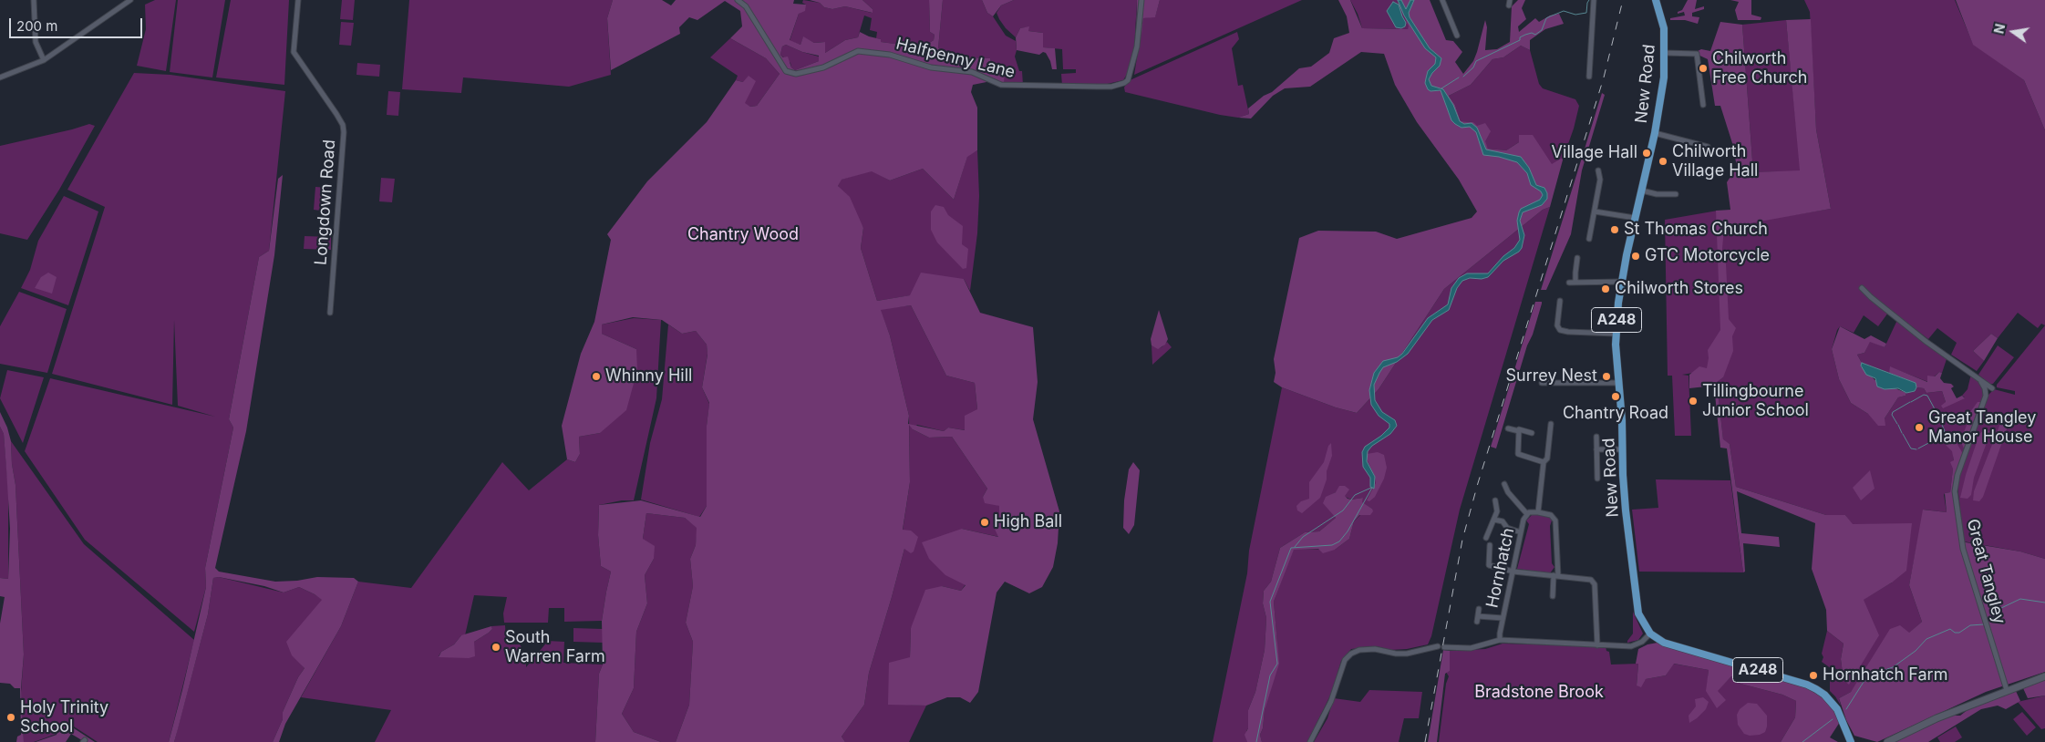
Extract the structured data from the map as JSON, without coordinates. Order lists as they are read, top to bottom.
{
  "streets": {
    "main road": ["New Road", "A248"],
    "street": [
      "Halfpenny Lane",
      "Longdown Road",
      "Hornhatch",
      "Great Tangley"
    ]
  },
  "crossings": [
    ["New Road", "A248"]
  ],
  "parks": ["Chantry Wood", "Bradstone Brook"],
  "places": [
    "Chilworth Free Church",
    "Village Hall",
    "Chilworth Village Hall",
    "St Thomas Church",
    "GTC Motorcycle",
    "Chilworth Stores",
    "Whinny Hill",
    "Surrey Nest",
    "Chantry Road",
    "Tillingbourne Junior School",
    "Great Tangley Manor House",
    "High Ball",
    "South Warren Farm",
    "Hornhatch Farm",
    "Holy Trinity School"
  ],
  "scale_bar": "200 m",
  "north": "left"
}
